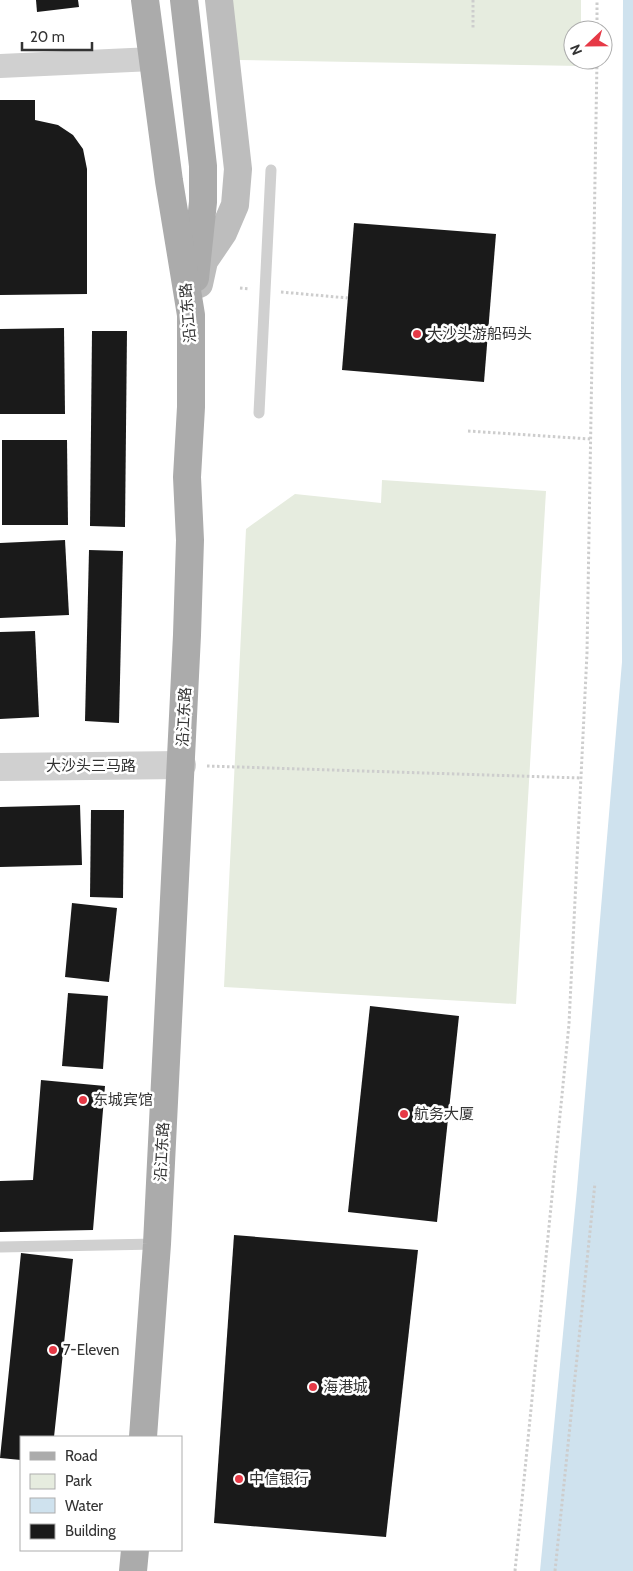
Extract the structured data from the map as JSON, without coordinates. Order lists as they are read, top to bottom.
{
  "streets": {
    "main road": ["沿江东路"],
    "street": ["大沙头三马路"]
  },
  "crossings": [
    ["沿江东路", "大沙头三马路"]
  ],
  "places": [
    "大沙头游船码头",
    "东城宾馆",
    "航务大厦",
    "7-Eleven",
    "海港城",
    "中信银行"
  ],
  "legend": [
    "Road",
    "Park",
    "Water",
    "Building"
  ],
  "scale_bar": "20 m",
  "north": "left"
}
